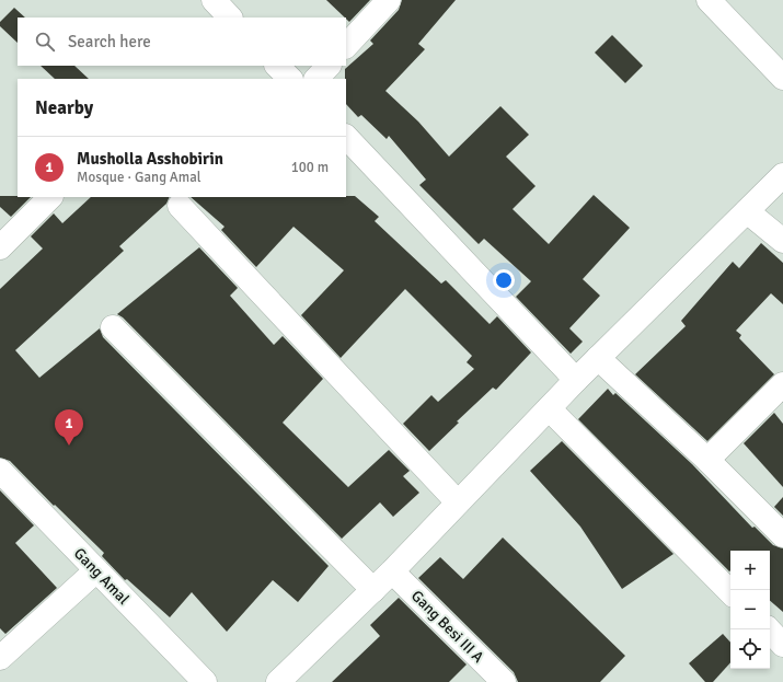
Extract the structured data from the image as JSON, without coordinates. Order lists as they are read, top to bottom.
{
  "streets": {
    "street": ["Gang Amal", "Gang Besi III A"]
  },
  "page": {
    "search": "Search here",
    "heading": "Nearby",
    "list": [
      {
        "mark": "1",
        "name": "Musholla Asshobirin",
        "note": "Mosque · Gang Amal",
        "value": "100 m"
      }
    ],
    "pins": "1",
    "map_buttons": ["+", "−"]
  }
}
